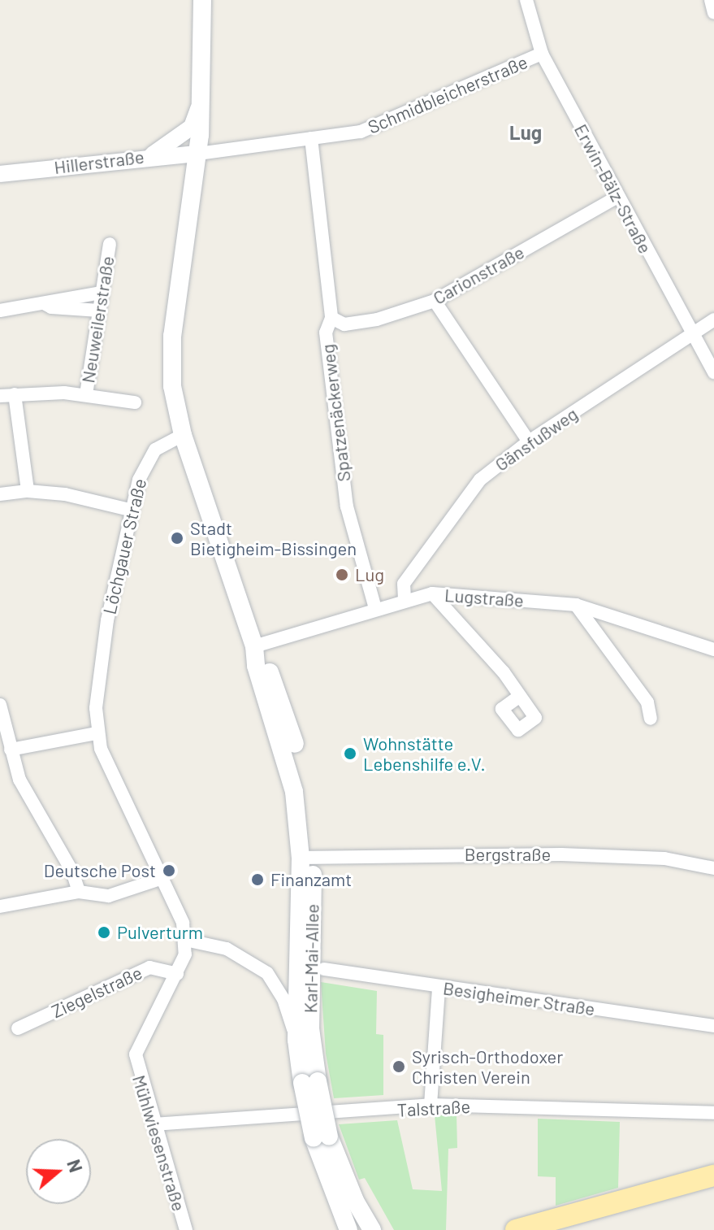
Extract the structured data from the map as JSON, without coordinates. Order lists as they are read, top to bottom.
{
  "streets": {
    "main road": ["Karl-Mai-Allee"],
    "street": [
      "Schmidbleicherstraße",
      "Hillerstraße",
      "Erwin-Bälz-Straße",
      "Carionstraße",
      "Neuweilerstraße",
      "Spatzenäckerweg",
      "Gänsfußweg",
      "Löchgauer Straße",
      "Lugstraße",
      "Bergstraße",
      "Ziegelstraße",
      "Besigheimer Straße",
      "Talstraße",
      "Mühlwiesenstraße"
    ]
  },
  "crossings": [
    ["Schmidbleicherstraße", "Hillerstraße"],
    ["Schmidbleicherstraße", "Erwin-Bälz-Straße"],
    ["Schmidbleicherstraße", "Spatzenäckerweg"],
    ["Erwin-Bälz-Straße", "Carionstraße"],
    ["Erwin-Bälz-Straße", "Gänsfußweg"],
    ["Carionstraße", "Spatzenäckerweg"],
    ["Spatzenäckerweg", "Lugstraße"],
    ["Gänsfußweg", "Lugstraße"],
    ["Löchgauer Straße", "Karl-Mai-Allee"],
    ["Löchgauer Straße", "Ziegelstraße"],
    ["Löchgauer Straße", "Mühlwiesenstraße"],
    ["Lugstraße", "Karl-Mai-Allee"],
    ["Bergstraße", "Karl-Mai-Allee"],
    ["Talstraße", "Mühlwiesenstraße"]
  ],
  "districts": ["Lug"],
  "places": [
    "Stadt Bietigheim-Bissingen",
    "Lug",
    "Wohnstätte Lebenshilfe e.V.",
    "Deutsche Post",
    "Finanzamt",
    "Pulverturm",
    "Syrisch-Orthodoxer Christen Verein"
  ],
  "north": "right"
}
